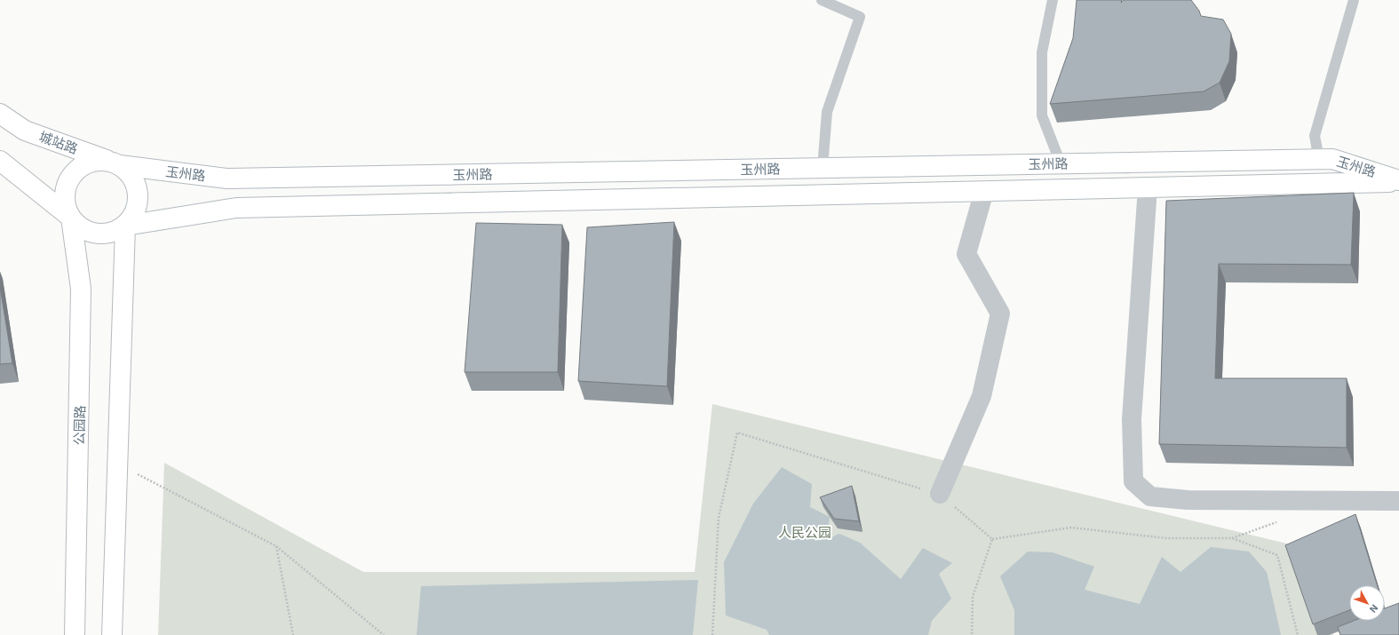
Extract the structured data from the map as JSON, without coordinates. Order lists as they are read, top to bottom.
{
  "streets": {
    "main road": ["城站路", "玉州路", "公园路"]
  },
  "crossings": [
    ["城站路", "玉州路"],
    ["城站路", "公园路"],
    ["玉州路", "公园路"]
  ],
  "parks": ["人民公园"],
  "north": "bottom right"
}
